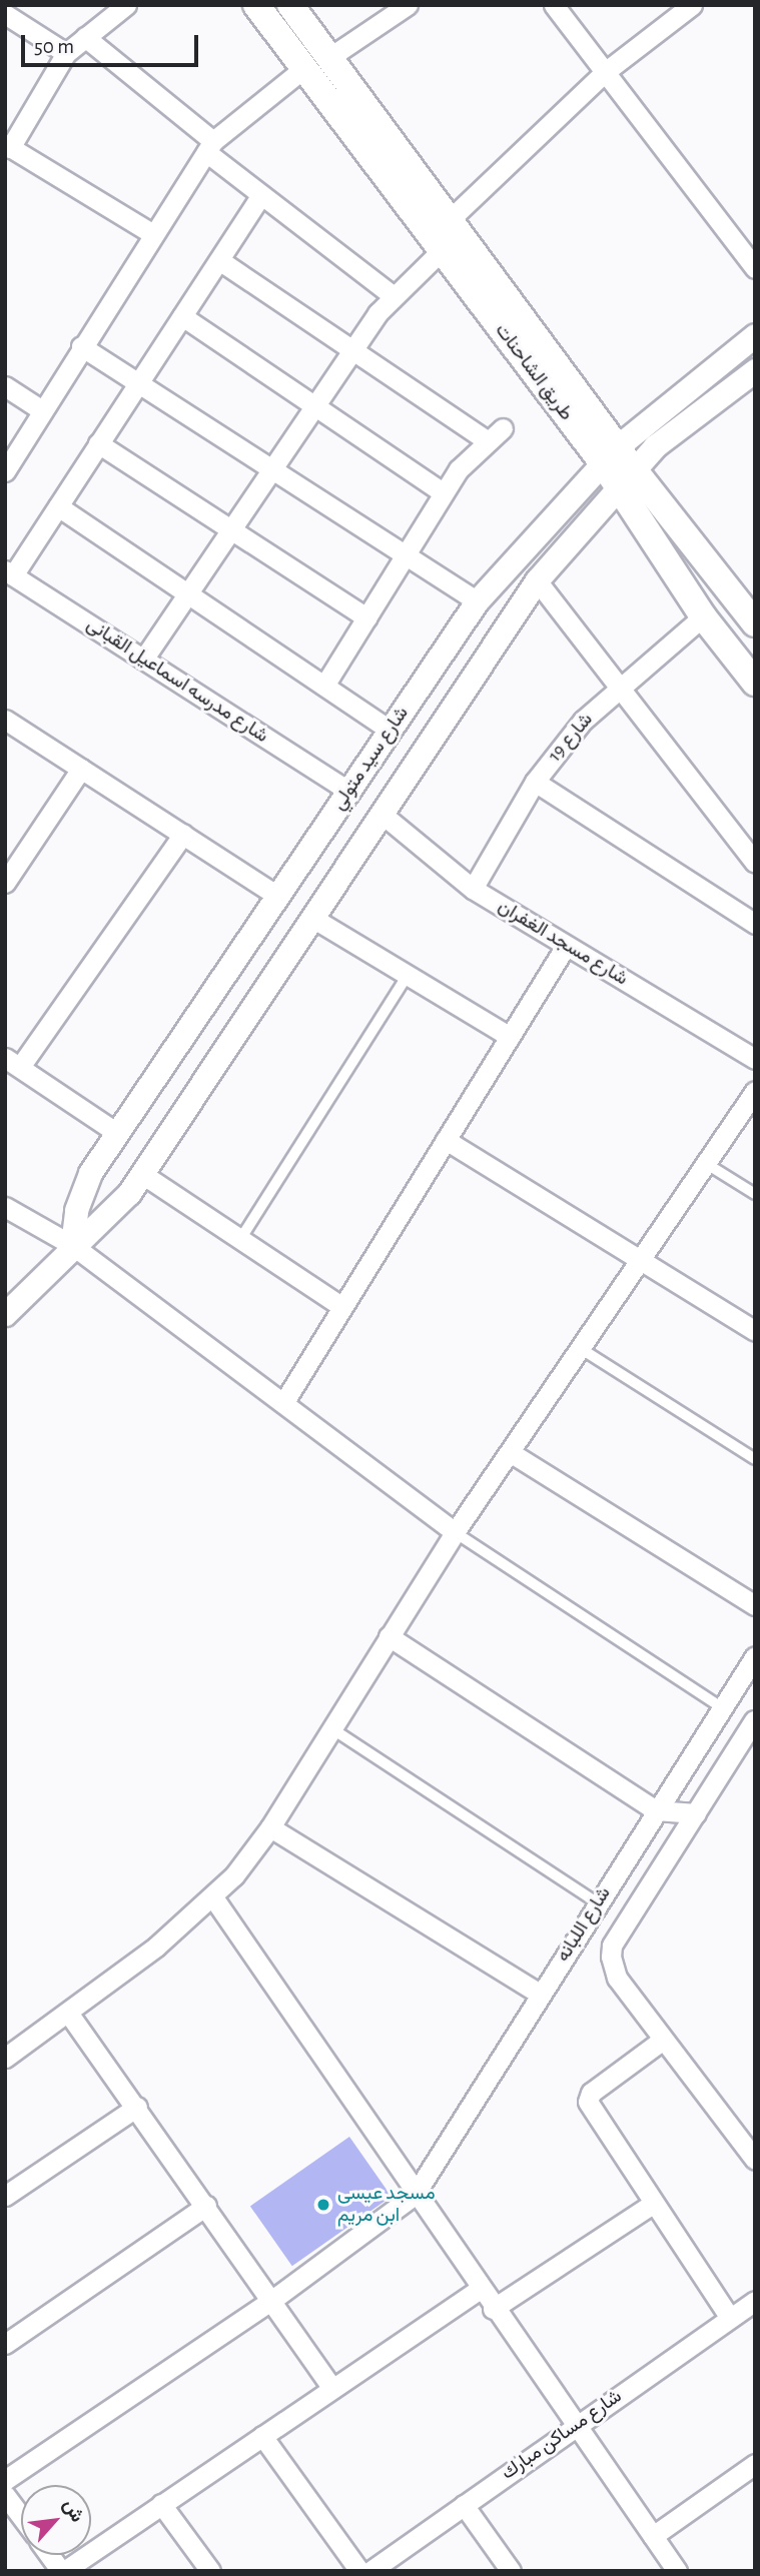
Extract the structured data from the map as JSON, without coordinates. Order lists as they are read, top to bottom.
{
  "streets": {
    "main road": ["طريق الشاحنات"],
    "street": [
      "شارع مدرسه اسماعيل القبانى",
      "شارع 19",
      "شارع سيد متولي",
      "شارع مسجد الغفران",
      "شارع اللبانه",
      "شارع مساكن مبارك"
    ]
  },
  "crossings": [
    ["طريق الشاحنات", "شارع 19"],
    ["طريق الشاحنات", "شارع سيد متولي"],
    ["شارع مدرسه اسماعيل القبانى", "شارع سيد متولي"],
    ["شارع 19", "شارع مسجد الغفران"],
    ["شارع سيد متولي", "شارع مسجد الغفران"]
  ],
  "places": ["مسجد عيسى ابن مريم"],
  "scale_bar": "50 m",
  "north": "top right"
}
